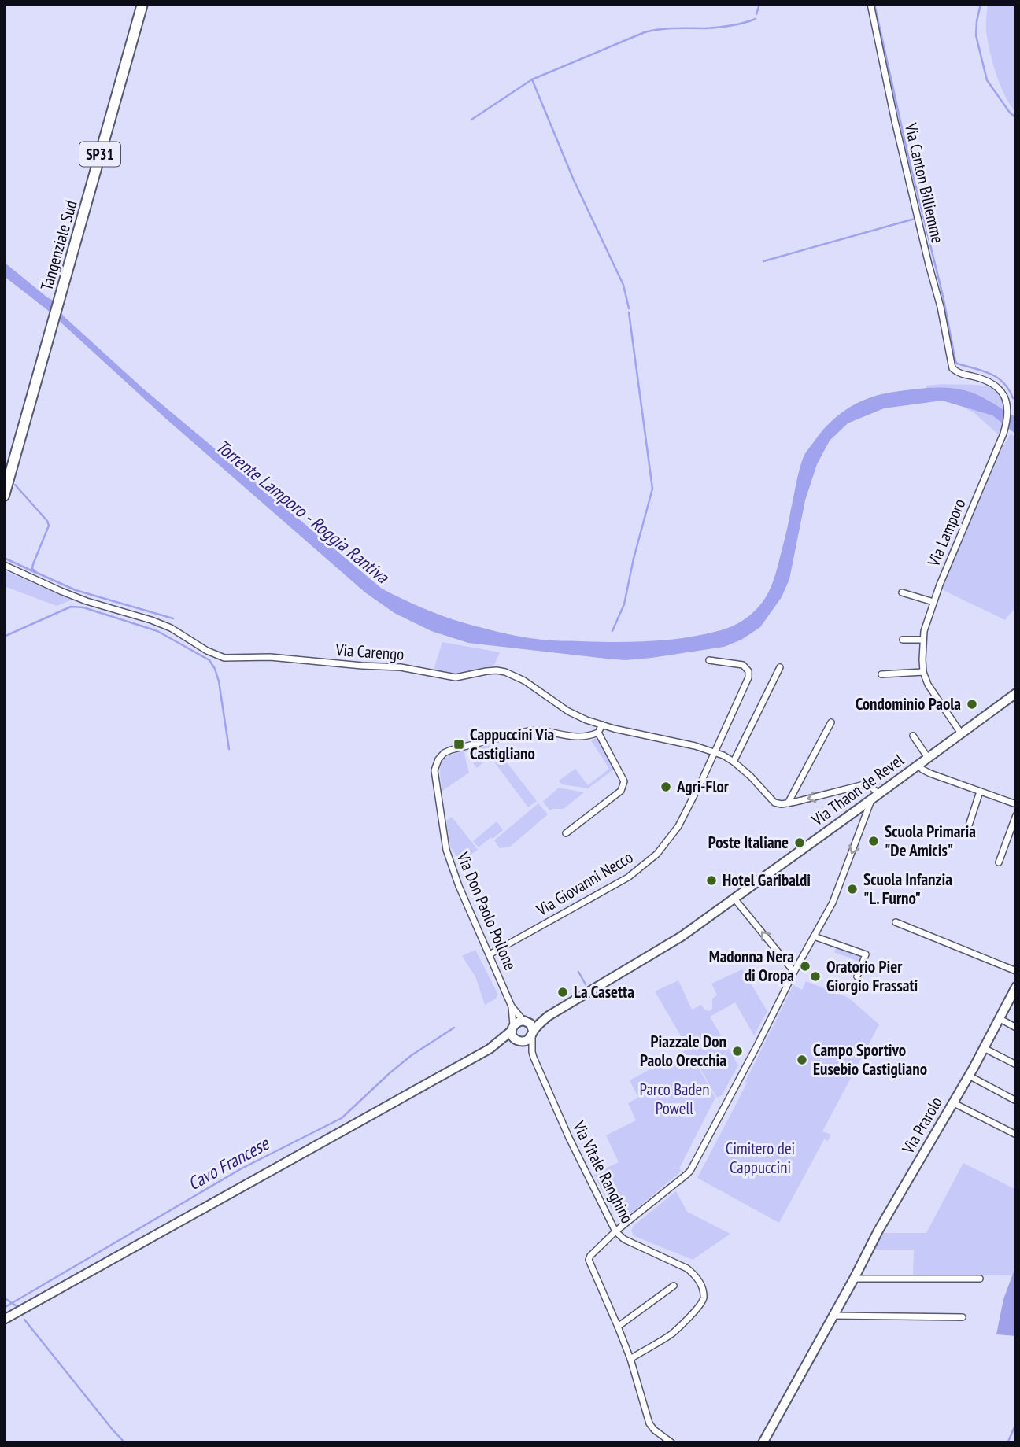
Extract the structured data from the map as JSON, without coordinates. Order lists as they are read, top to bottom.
{
  "streets": {
    "main road": [
      "SP31",
      "Tangenziale Sud",
      "Via Thaon de Revel",
      "Via Prarolo"
    ],
    "street": [
      "Via Canton Billiemme",
      "Via Lamporo",
      "Via Carengo",
      "Via Giovanni Necco",
      "Via Don Paolo Pollone",
      "Via Vitale Ranghino"
    ]
  },
  "crossings": [
    ["Via Canton Billiemme", "Via Lamporo"],
    ["Via Lamporo", "Via Thaon de Revel"],
    ["Via Carengo", "Via Giovanni Necco"],
    ["Via Thaon de Revel", "Via Don Paolo Pollone"],
    ["Via Thaon de Revel", "Via Vitale Ranghino"],
    ["Via Giovanni Necco", "Via Don Paolo Pollone"],
    ["Via Don Paolo Pollone", "Via Vitale Ranghino"]
  ],
  "water": ["Torrente Lamporo - Roggia Rantiva", "Cavo Francese"],
  "parks": ["Parco Baden Powell", "Cimitero dei Cappuccini"],
  "places": {
    "other": [
      "Condominio Paola",
      "Agri-Flor",
      "Scuola Primaria \"De Amicis\"",
      "Poste Italiane",
      "Hotel Garibaldi",
      "Scuola Infanzia \"L. Furno\"",
      "Madonna Nera di Oropa",
      "Oratorio Pier Giorgio Frassati",
      "La Casetta",
      "Piazzale Don Paolo Orecchia",
      "Campo Sportivo Eusebio Castigliano"
    ],
    "transit": ["Cappuccini Via Castigliano"]
  }
}
